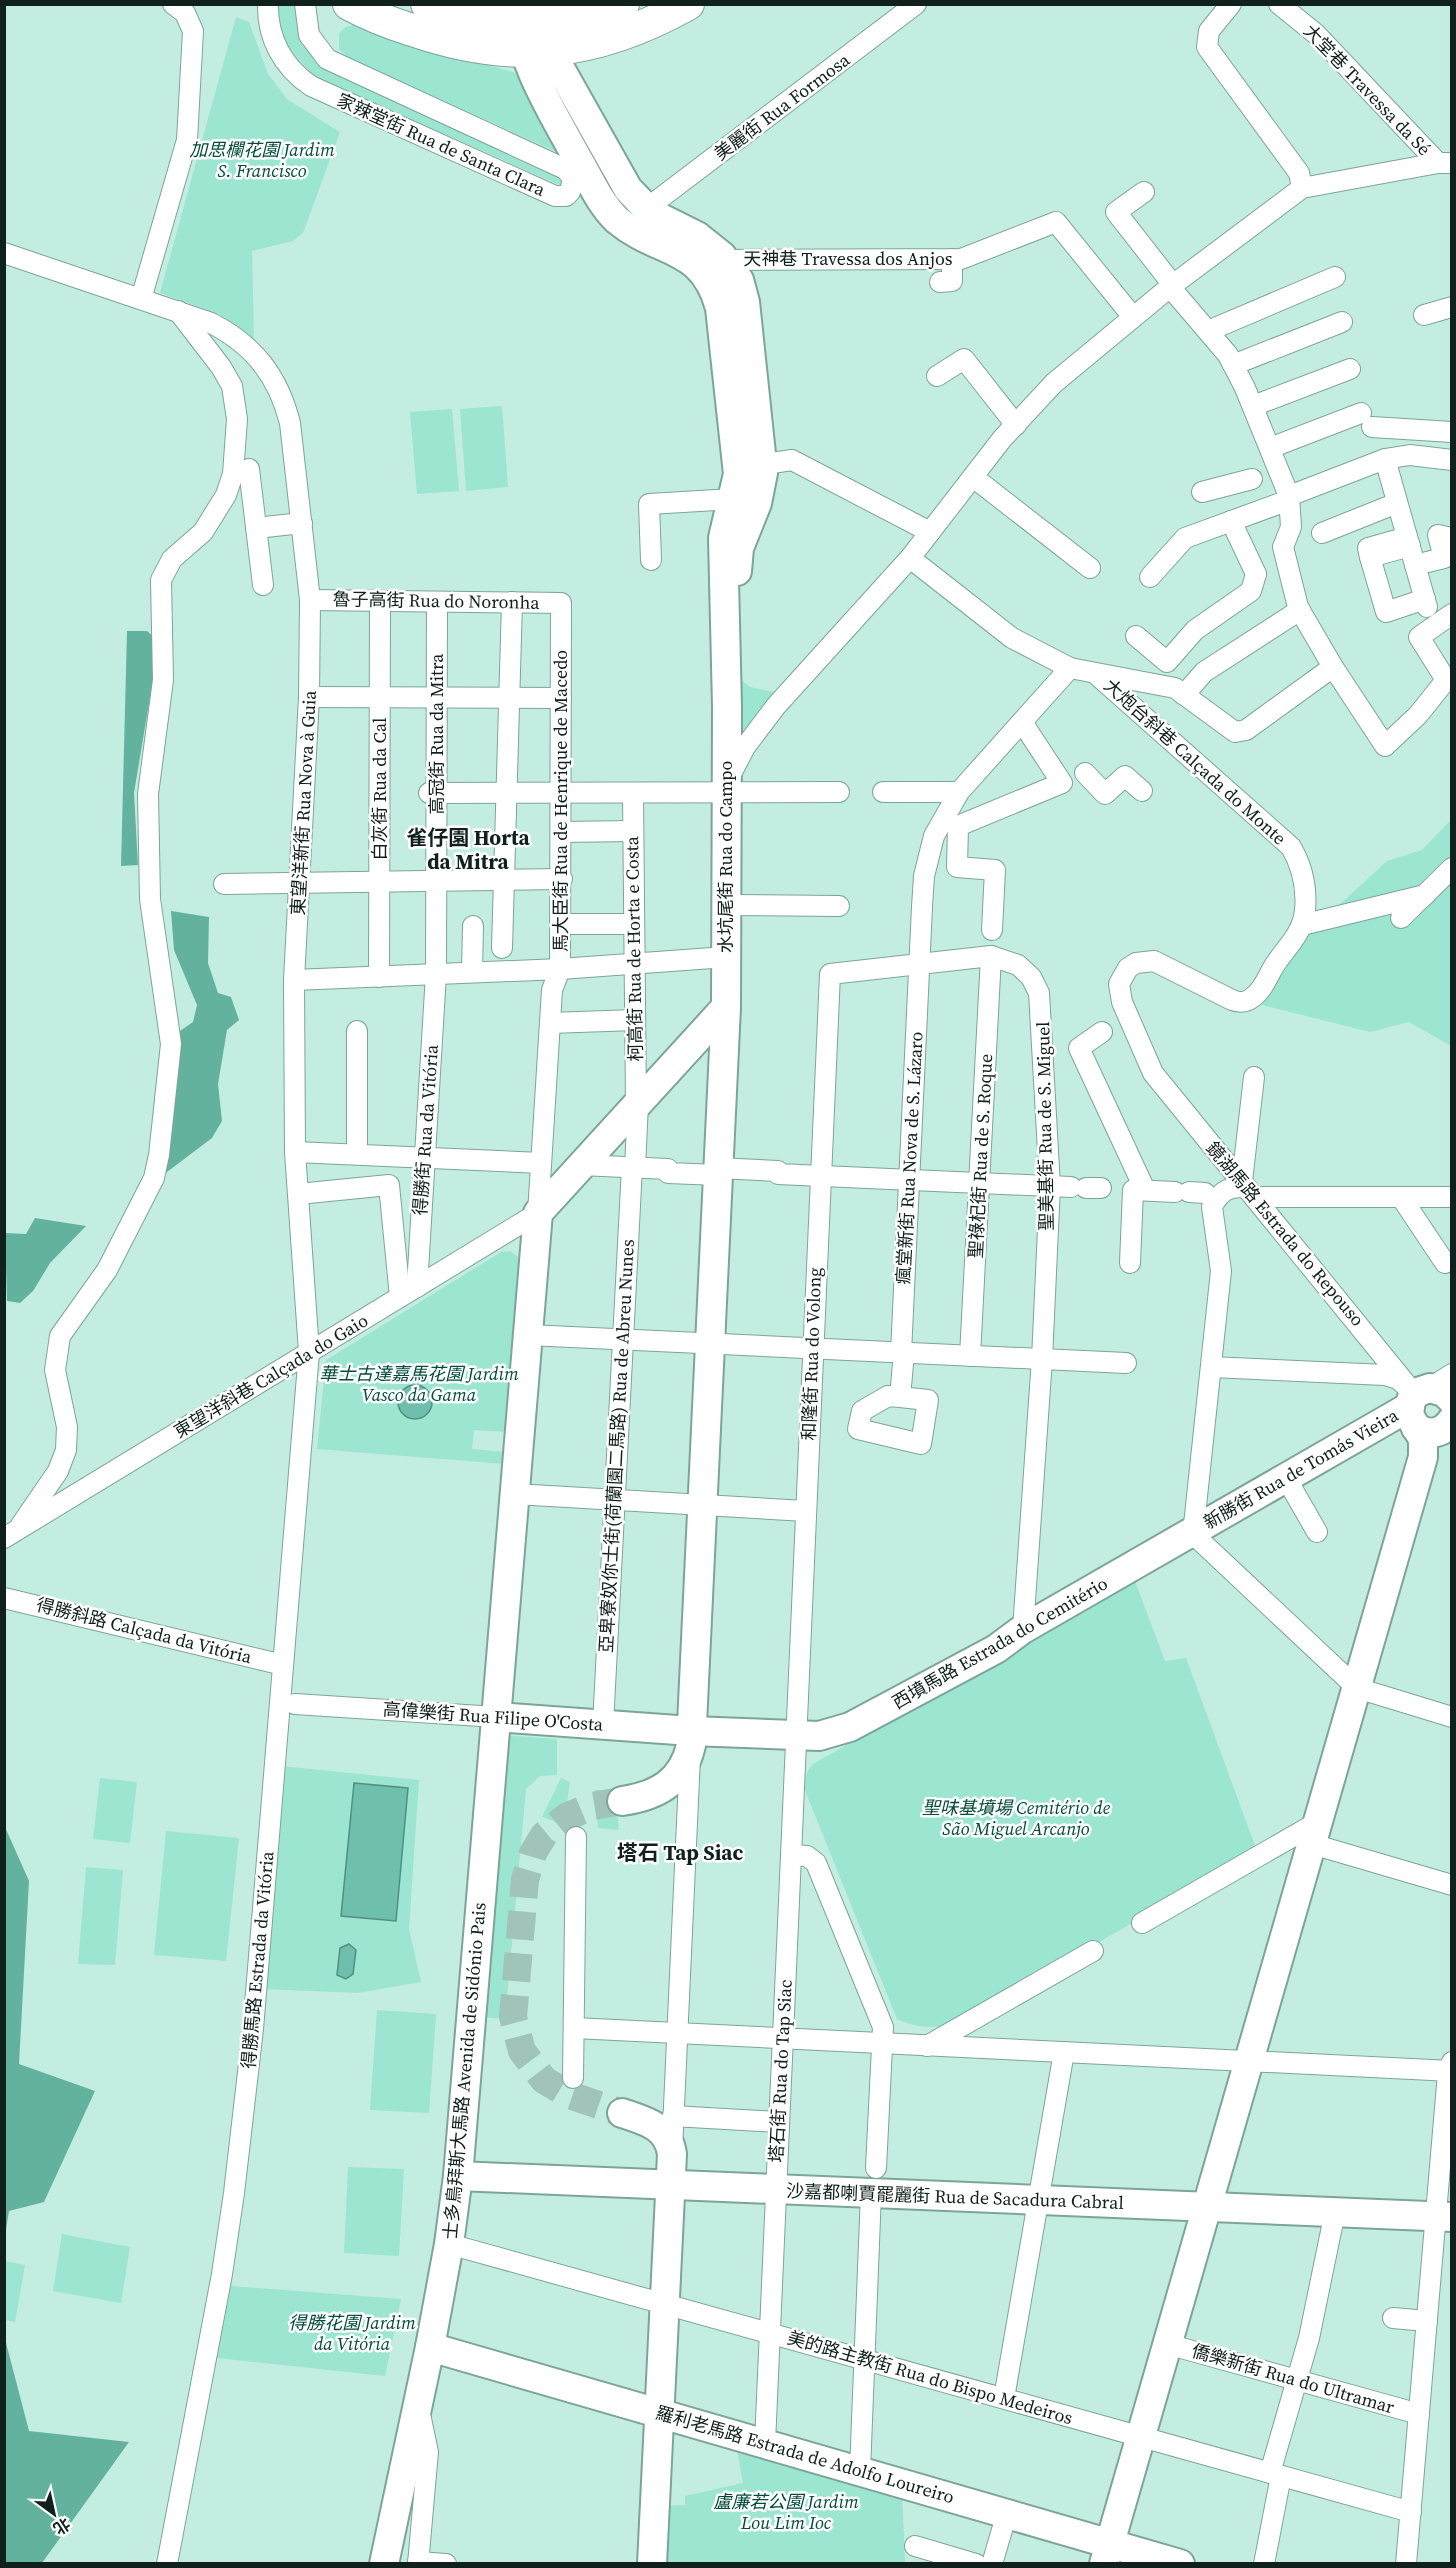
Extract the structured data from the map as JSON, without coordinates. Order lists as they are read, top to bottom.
{
  "streets": {
    "main road": [
      "水坑尾街 Rua do Campo",
      "新勝街 Rua de Tomás Vieira",
      "西墳馬路 Estrada do Cemitério",
      "高偉樂街 Rua Filipe O'Costa",
      "士多鳥拜斯大馬路 Avenida de Sidónio Pais",
      "沙嘉都喇賈罷麗街 Rua de Sacadura Cabral",
      "羅利老馬路 Estrada de Adolfo Loureiro"
    ],
    "street": [
      "大堂巷 Travessa da Sé",
      "美麗街 Rua Formosa",
      "家辣堂街 Rua de Santa Clara",
      "天神巷 Travessa dos Anjos",
      "魯子高街 Rua do Noronha",
      "高冠街 Rua da Mitra",
      "大炮台斜巷 Calçada do Monte",
      "白灰街 Rua da Cal",
      "馬大臣街 Rua de Henrique de Macedo",
      "東望洋新街 Rua Nova à Guia",
      "柯高街 Rua de Horta e Costa",
      "聖美基街 Rua de S. Miguel",
      "得勝街 Rua da Vitória",
      "聖祿杞街 Rua de S. Roque",
      "瘋堂新街 Rua Nova de S. Lázaro",
      "鏡湖馬路 Estrada do Repouso",
      "和隆街 Rua do Volong",
      "東望洋斜巷 Calçada do Gaio",
      "亞卑寮奴你士街(荷蘭園二馬路) Rua de Abreu Nunes",
      "得勝斜路 Calçada da Vitória",
      "得勝馬路 Estrada da Vitória",
      "塔石街 Rua do Tap Siac",
      "美的路主教街 Rua do Bispo Medeiros",
      "僑樂新街 Rua do Ultramar"
    ]
  },
  "crossings": [
    ["美麗街 Rua Formosa", "水坑尾街 Rua do Campo"],
    ["天神巷 Travessa dos Anjos", "水坑尾街 Rua do Campo"],
    ["魯子高街 Rua do Noronha", "高冠街 Rua da Mitra"],
    ["魯子高街 Rua do Noronha", "白灰街 Rua da Cal"],
    ["魯子高街 Rua do Noronha", "馬大臣街 Rua de Henrique de Macedo"],
    ["魯子高街 Rua do Noronha", "東望洋新街 Rua Nova à Guia"],
    ["高冠街 Rua da Mitra", "得勝街 Rua da Vitória"],
    ["大炮台斜巷 Calçada do Monte", "瘋堂新街 Rua Nova de S. Lázaro"],
    ["大炮台斜巷 Calçada do Monte", "鏡湖馬路 Estrada do Repouso"],
    ["馬大臣街 Rua de Henrique de Macedo", "東望洋斜巷 Calçada do Gaio"],
    ["馬大臣街 Rua de Henrique de Macedo", "士多鳥拜斯大馬路 Avenida de Sidónio Pais"],
    ["東望洋新街 Rua Nova à Guia", "東望洋斜巷 Calçada do Gaio"],
    ["東望洋新街 Rua Nova à Guia", "得勝馬路 Estrada da Vitória"],
    ["水坑尾街 Rua do Campo", "西墳馬路 Estrada do Cemitério"],
    ["水坑尾街 Rua do Campo", "高偉樂街 Rua Filipe O'Costa"],
    ["柯高街 Rua de Horta e Costa", "亞卑寮奴你士街(荷蘭園二馬路) Rua de Abreu Nunes"],
    ["聖美基街 Rua de S. Miguel", "聖祿杞街 Rua de S. Roque"],
    ["聖美基街 Rua de S. Miguel", "西墳馬路 Estrada do Cemitério"],
    ["得勝街 Rua da Vitória", "東望洋斜巷 Calçada do Gaio"],
    ["瘋堂新街 Rua Nova de S. Lázaro", "和隆街 Rua do Volong"],
    ["鏡湖馬路 Estrada do Repouso", "新勝街 Rua de Tomás Vieira"],
    ["和隆街 Rua do Volong", "西墳馬路 Estrada do Cemitério"],
    ["和隆街 Rua do Volong", "塔石街 Rua do Tap Siac"],
    ["東望洋斜巷 Calçada do Gaio", "得勝馬路 Estrada da Vitória"],
    ["東望洋斜巷 Calçada do Gaio", "士多鳥拜斯大馬路 Avenida de Sidónio Pais"],
    ["亞卑寮奴你士街(荷蘭園二馬路) Rua de Abreu Nunes", "高偉樂街 Rua Filipe O'Costa"],
    ["新勝街 Rua de Tomás Vieira", "西墳馬路 Estrada do Cemitério"],
    ["得勝斜路 Calçada da Vitória", "得勝馬路 Estrada da Vitória"],
    ["西墳馬路 Estrada do Cemitério", "高偉樂街 Rua Filipe O'Costa"],
    ["西墳馬路 Estrada do Cemitério", "塔石街 Rua do Tap Siac"],
    ["高偉樂街 Rua Filipe O'Costa", "士多鳥拜斯大馬路 Avenida de Sidónio Pais"],
    ["士多鳥拜斯大馬路 Avenida de Sidónio Pais", "沙嘉都喇賈罷麗街 Rua de Sacadura Cabral"],
    ["士多鳥拜斯大馬路 Avenida de Sidónio Pais", "美的路主教街 Rua do Bispo Medeiros"],
    ["士多鳥拜斯大馬路 Avenida de Sidónio Pais", "羅利老馬路 Estrada de Adolfo Loureiro"],
    ["塔石街 Rua do Tap Siac", "沙嘉都喇賈罷麗街 Rua de Sacadura Cabral"],
    ["塔石街 Rua do Tap Siac", "美的路主教街 Rua do Bispo Medeiros"],
    ["塔石街 Rua do Tap Siac", "羅利老馬路 Estrada de Adolfo Loureiro"]
  ],
  "districts": ["雀仔園 Horta da Mitra", "塔石 Tap Siac"],
  "parks": [
    "加思欄花園 Jardim S. Francisco",
    "華士古達嘉馬花園 Jardim Vasco da Gama",
    "聖味基墳場 Cemitério de São Miguel Arcanjo",
    "得勝花園 Jardim da Vitória",
    "盧廉若公園 Jardim Lou Lim Ioc"
  ],
  "north": "bottom right"
}
